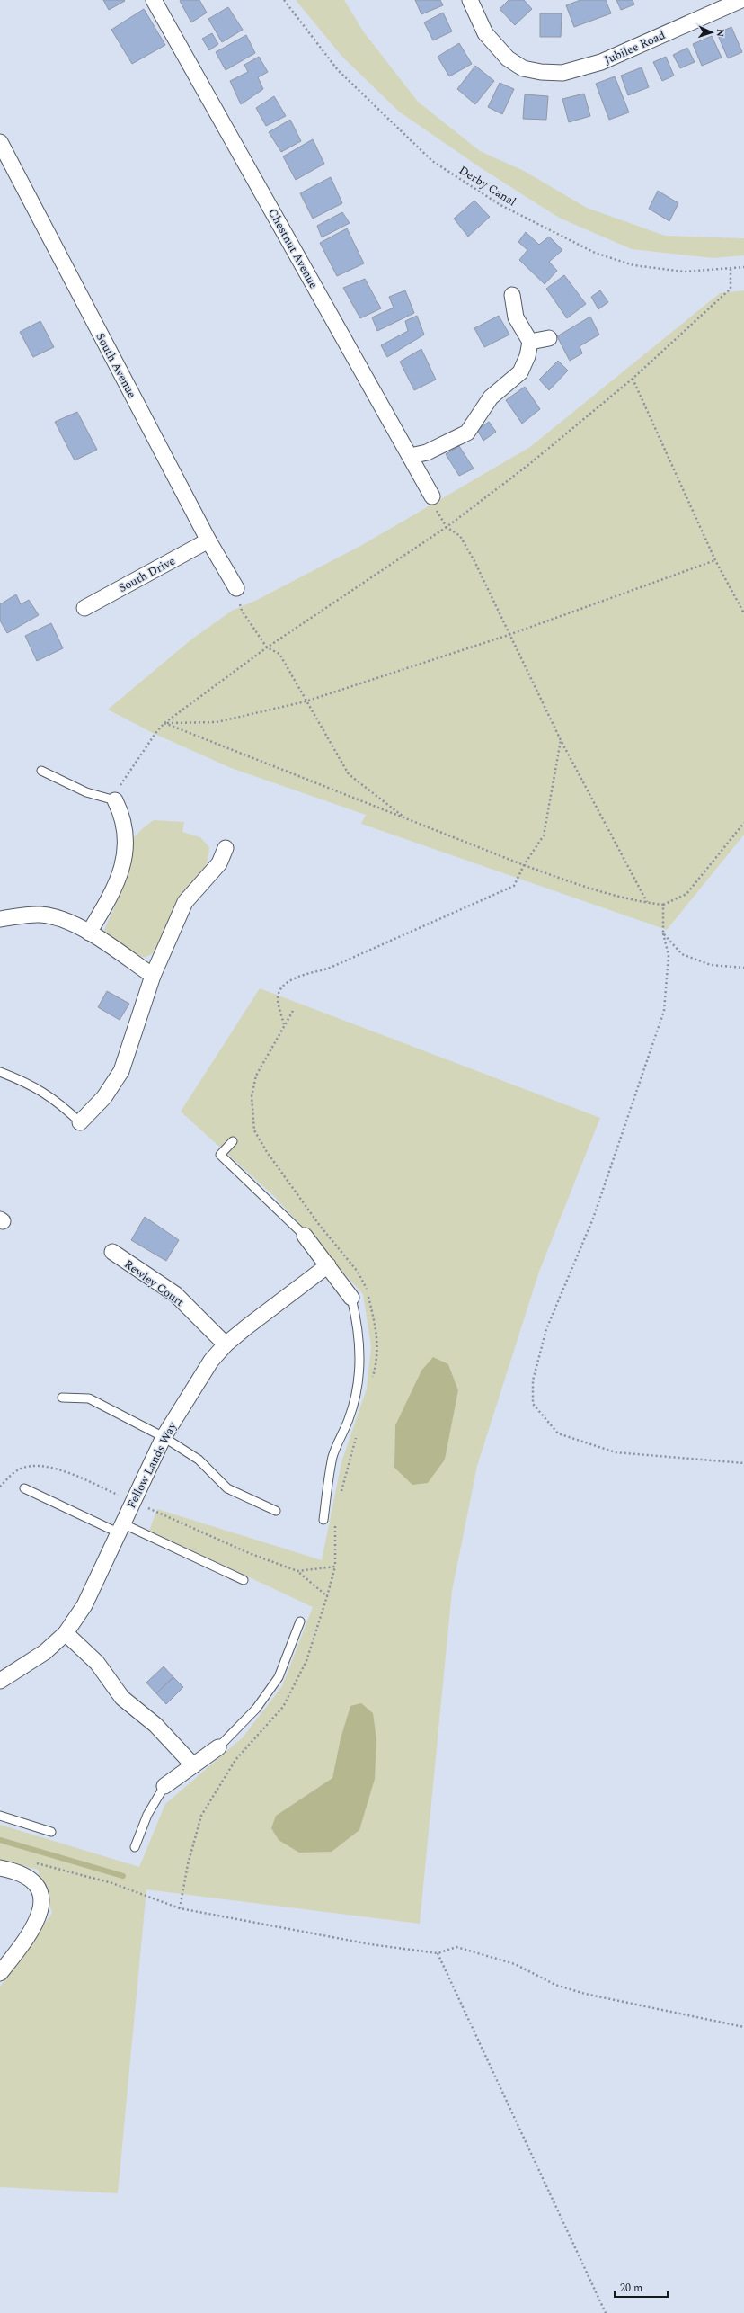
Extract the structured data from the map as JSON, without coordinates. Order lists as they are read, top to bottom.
{
  "streets": {
    "street": [
      "Jubilee Road",
      "Chestnut Avenue",
      "South Avenue",
      "South Drive",
      "Rewley Court",
      "Fellow Lands Way"
    ],
    "path": ["Derby Canal"]
  },
  "crossings": [
    ["South Avenue", "South Drive"],
    ["Rewley Court", "Fellow Lands Way"]
  ],
  "scale_bar": "20 m",
  "north": "right"
}
